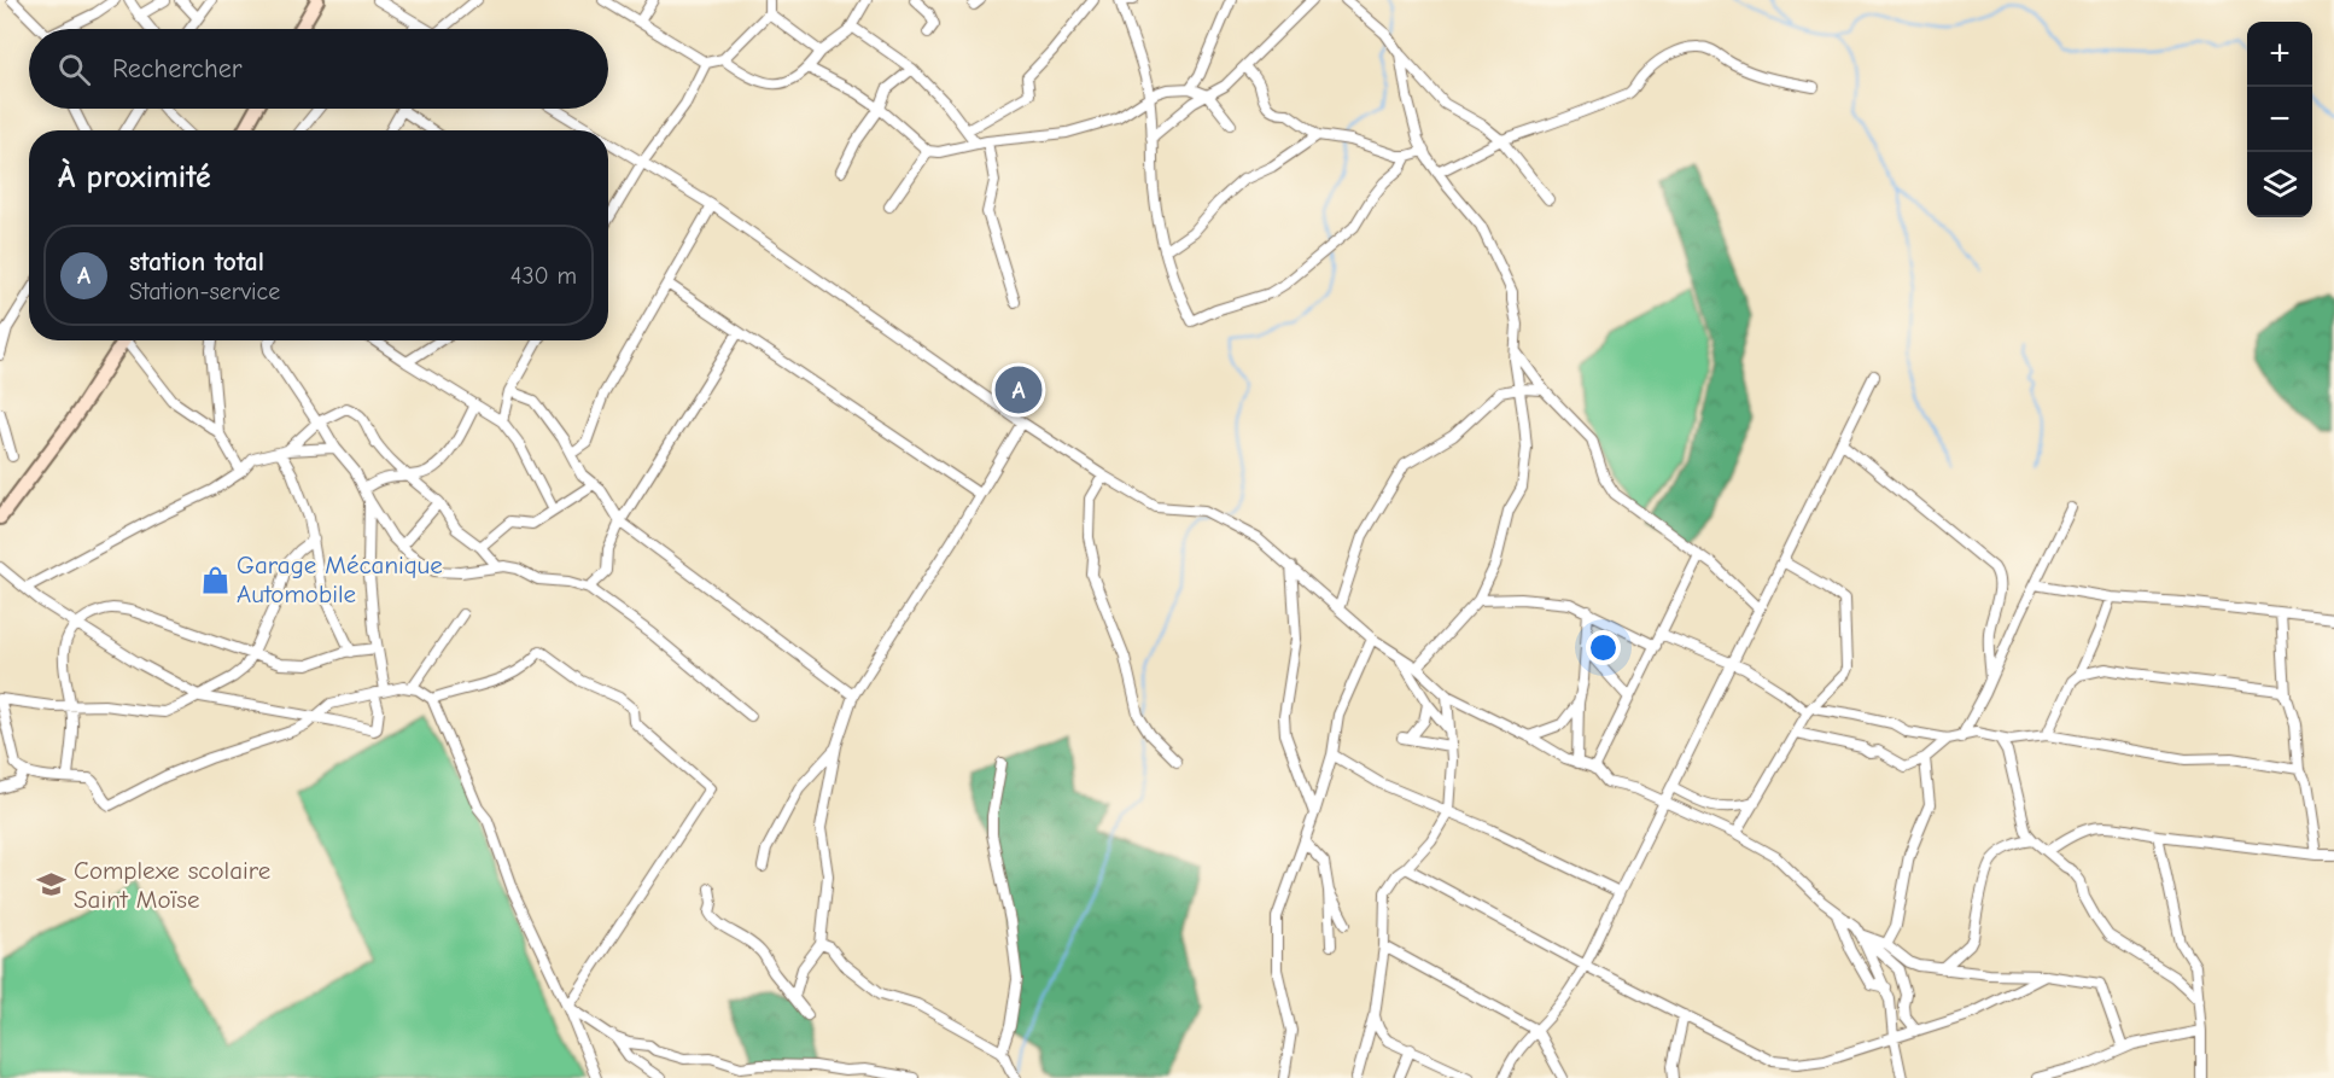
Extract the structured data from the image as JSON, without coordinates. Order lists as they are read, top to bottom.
{
  "places": {
    "shop": ["Garage Mécanique Automobile"],
    "school or university": ["Complexe scolaire Saint Moïse"]
  },
  "page": {
    "map_buttons": ["+", "−"],
    "search": "Rechercher",
    "heading": "À proximité",
    "list": [
      {
        "mark": "A",
        "name": "station total",
        "note": "Station-service",
        "value": "430 m"
      }
    ],
    "pins": "A"
  }
}
